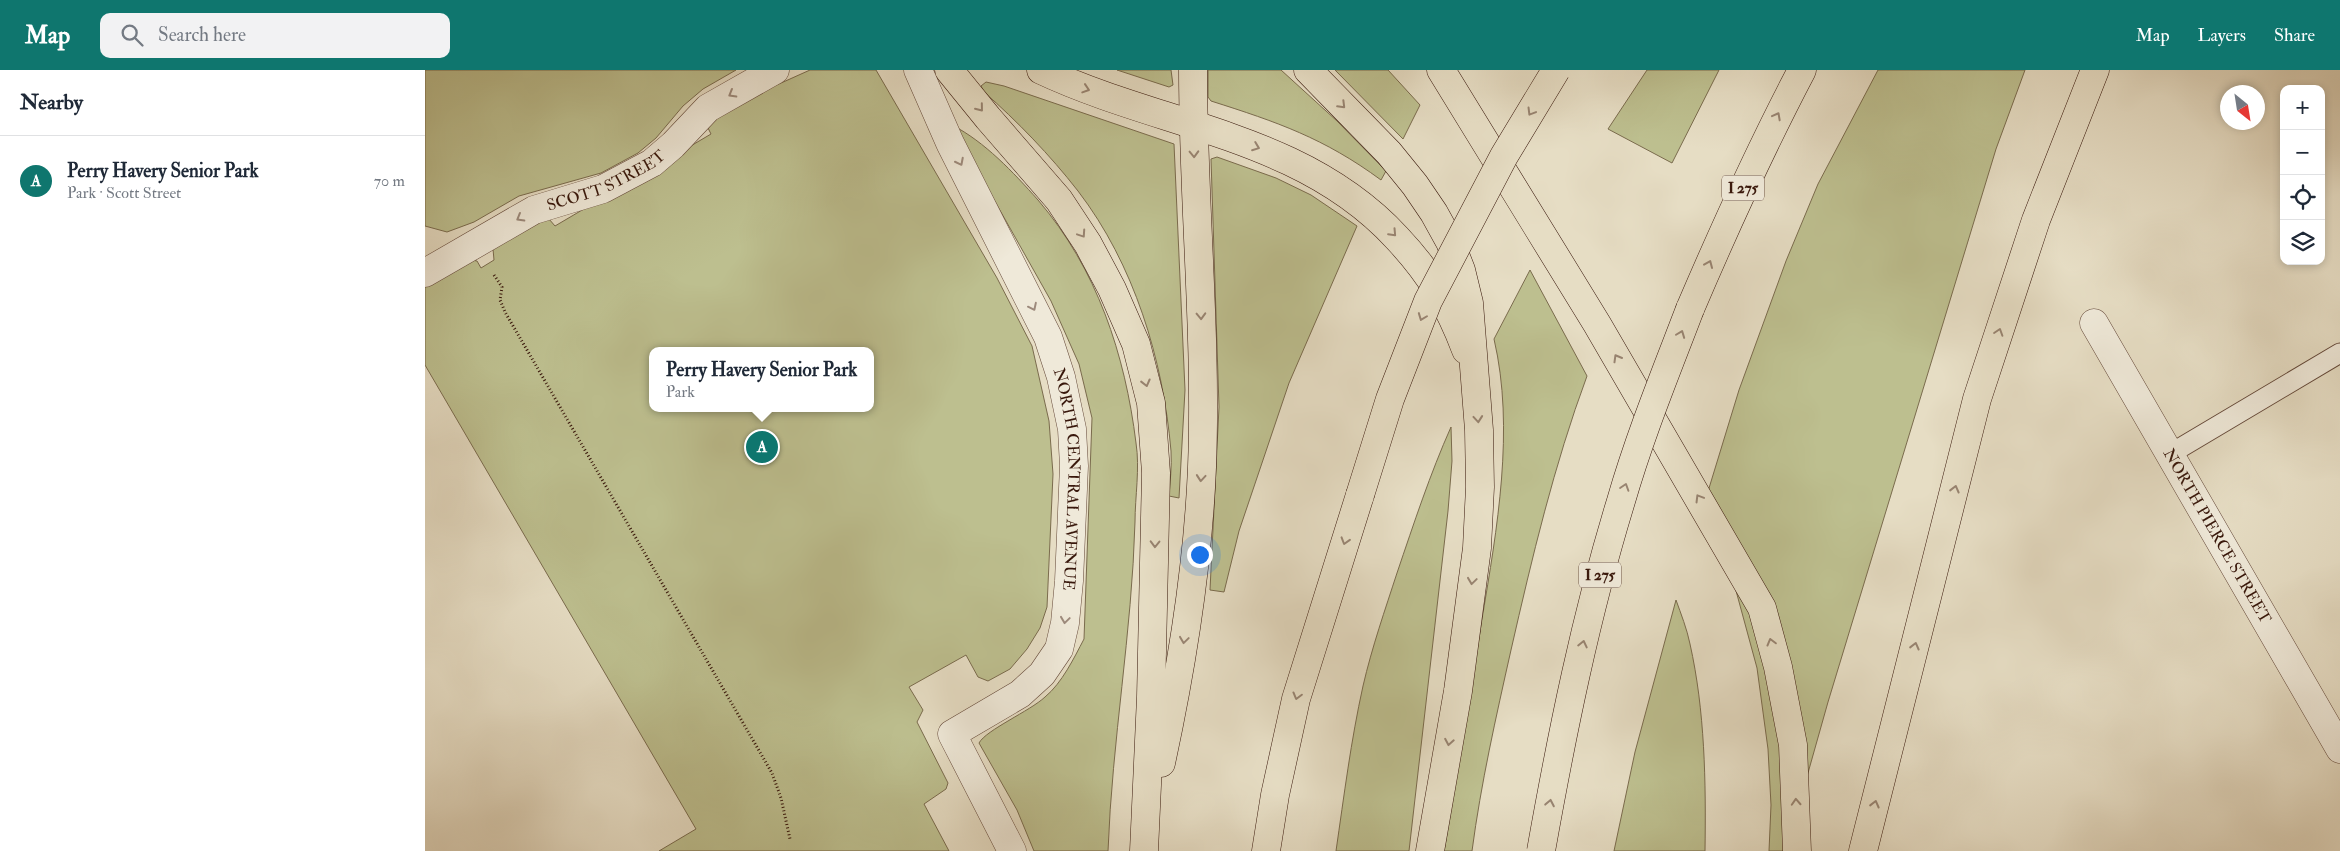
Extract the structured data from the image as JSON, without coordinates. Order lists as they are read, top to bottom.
{
  "streets": {
    "highway": ["I 275"],
    "street": ["SCOTT STREET", "NORTH CENTRAL AVENUE", "NORTH PIERCE STREET"]
  },
  "one_way": ["SCOTT STREET", "NORTH CENTRAL AVENUE"],
  "north": "bottom right",
  "page": {
    "header": "Map",
    "search": "Search here",
    "nav": ["Map", "Layers", "Share"],
    "heading": "Nearby",
    "map_buttons": ["+", "−"],
    "list": [
      {
        "mark": "A",
        "name": "Perry Havery Senior Park",
        "note": "Park · Scott Street",
        "value": "70 m"
      }
    ],
    "popup": ["Perry Havery Senior Park", "Park"],
    "pins": "A"
  }
}
